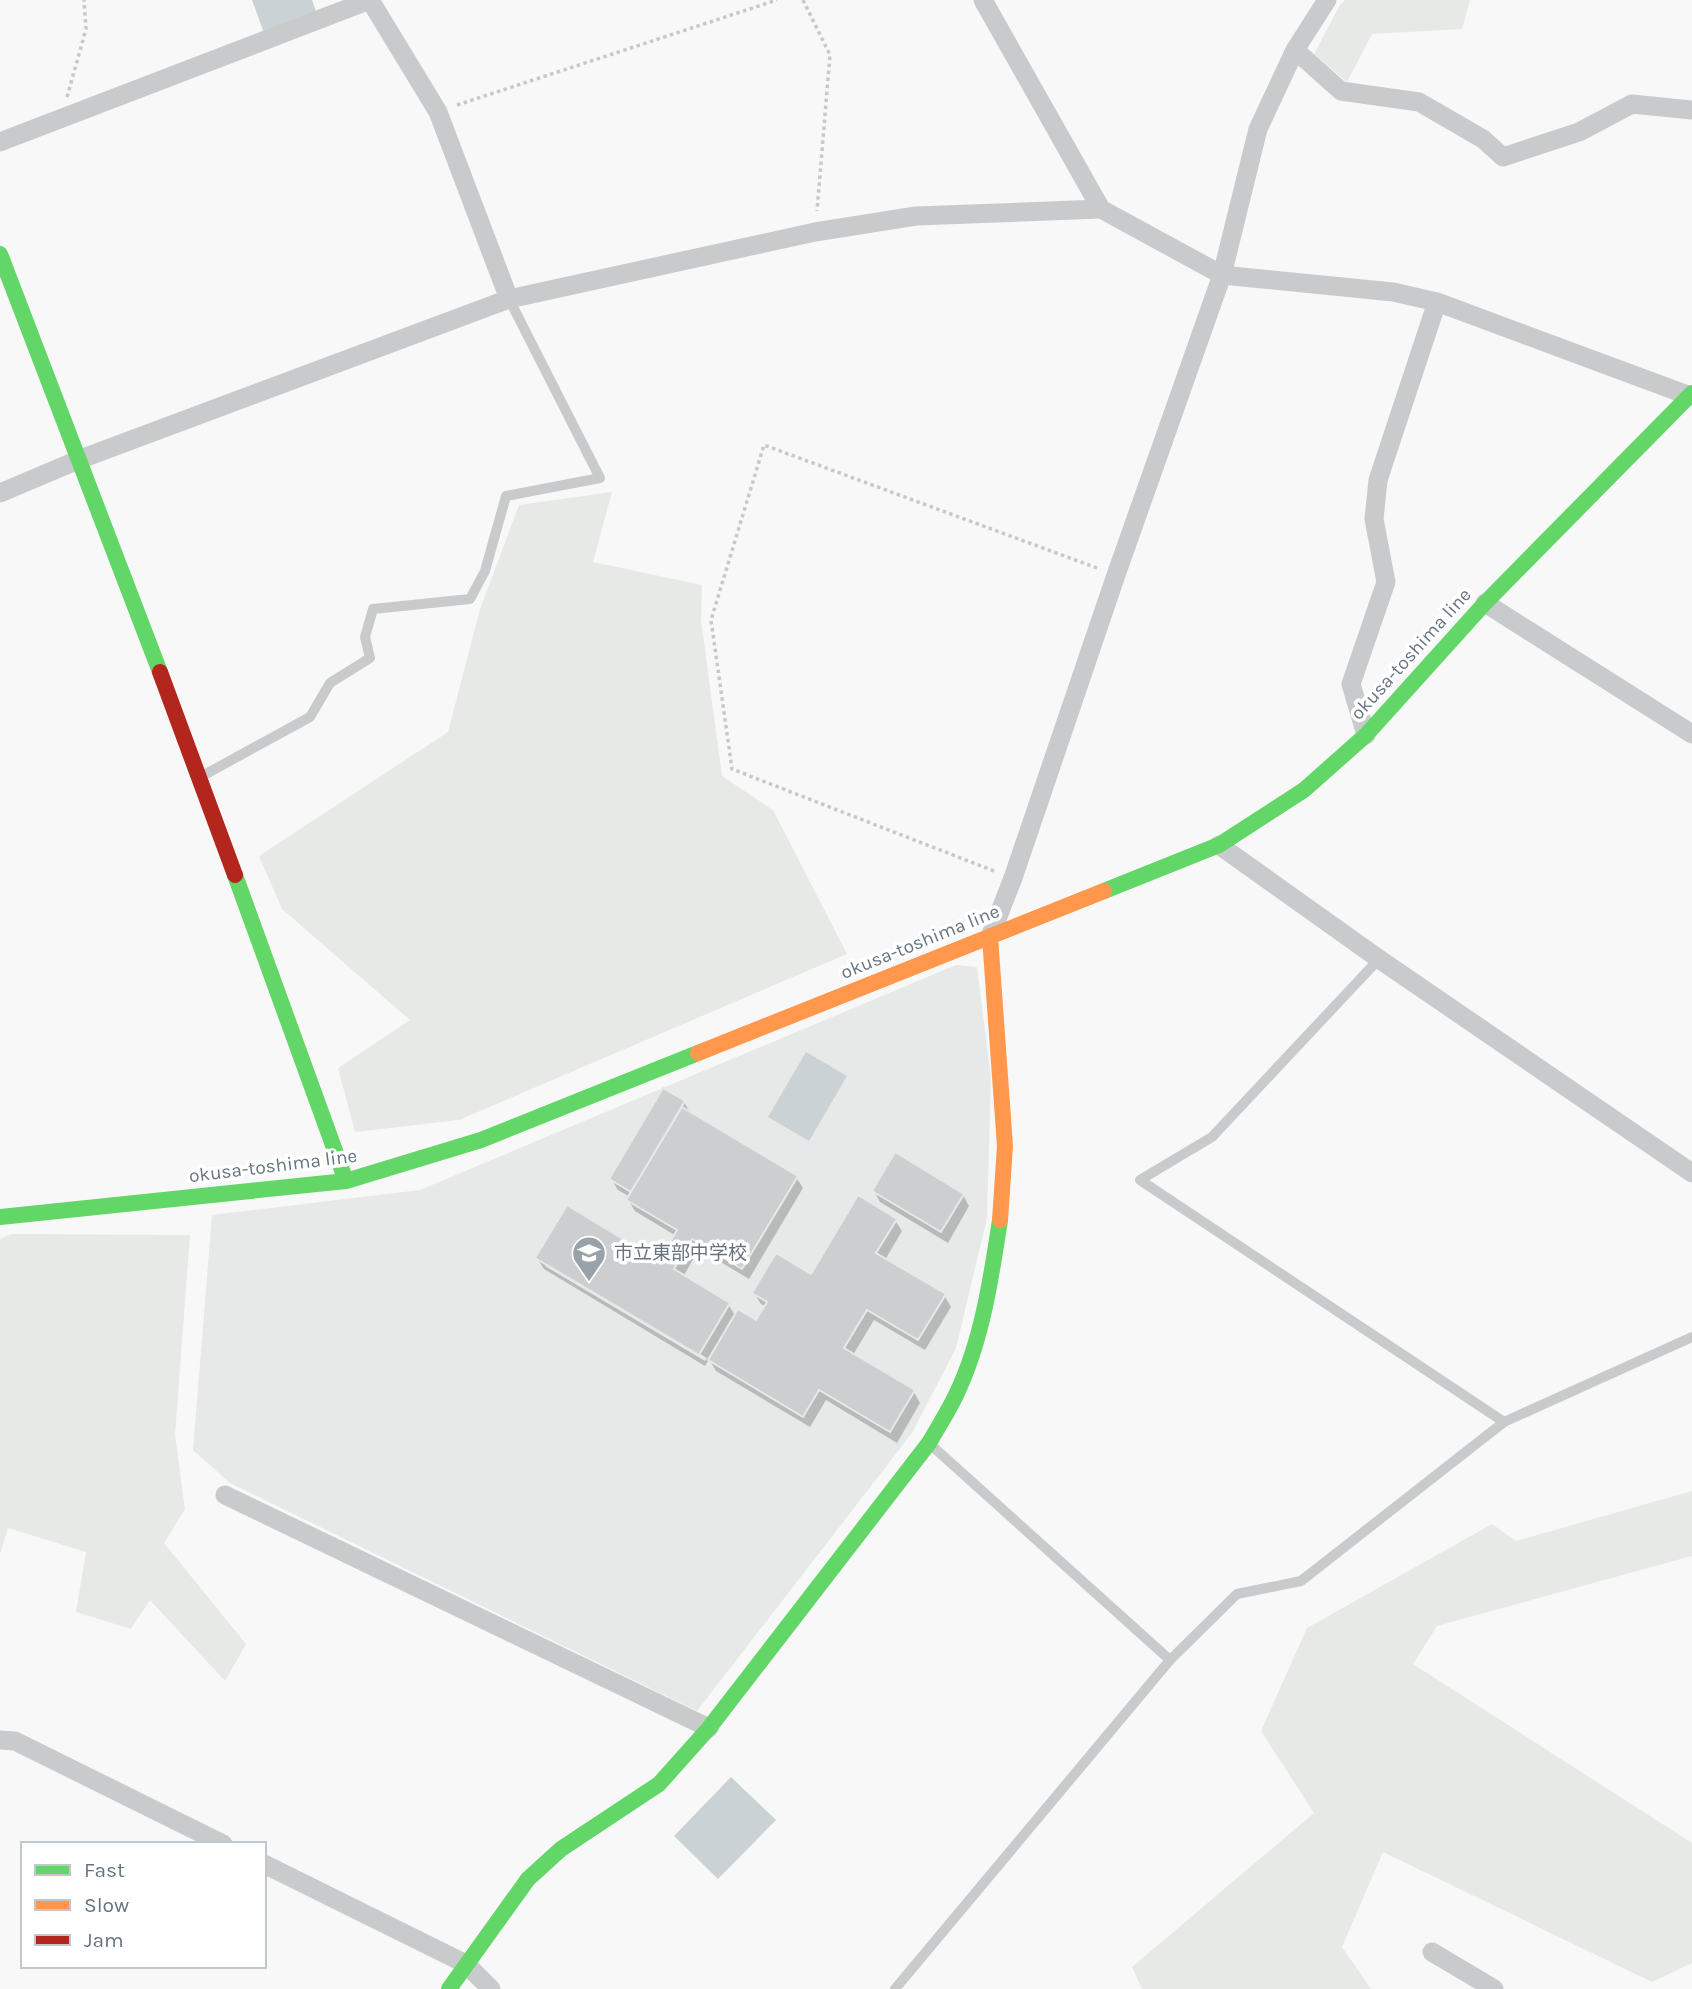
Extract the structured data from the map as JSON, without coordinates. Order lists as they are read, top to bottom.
{
  "streets": {
    "street": ["okusa-toshima line"]
  },
  "places": {
    "school or university": ["市立東部中学校"]
  },
  "legend": ["Fast", "Slow", "Jam"]
}
